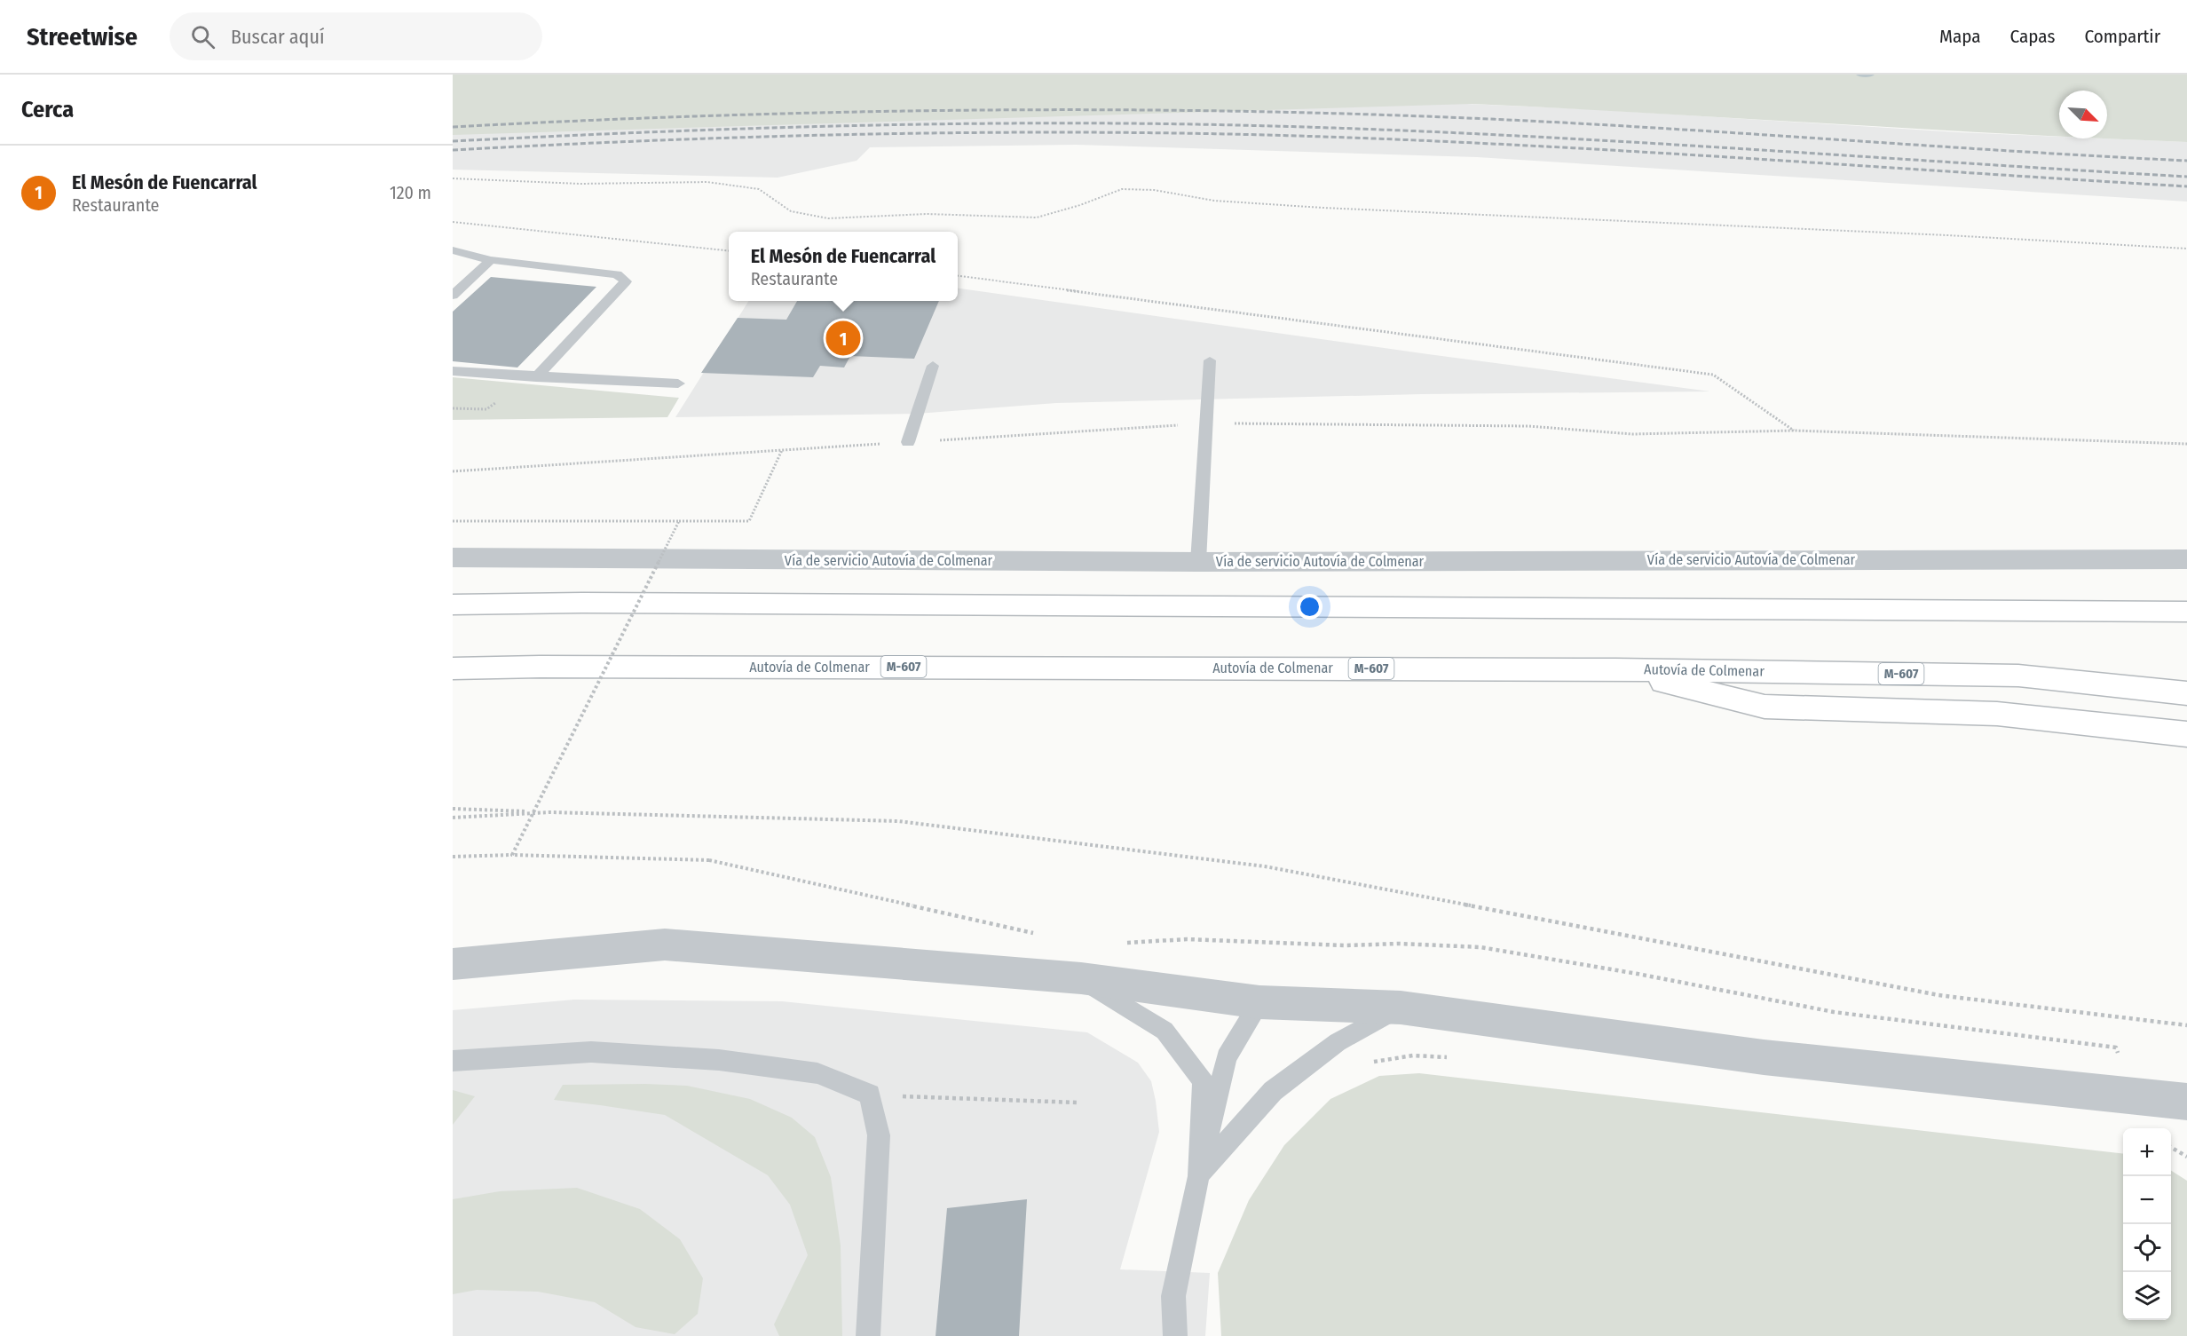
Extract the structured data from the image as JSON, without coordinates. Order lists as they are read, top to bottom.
{
  "streets": {
    "highway": ["Autovía de Colmenar", "M-607"],
    "street": ["Vía de servicio Autovía de Colmenar"]
  },
  "north": "bottom right",
  "page": {
    "header": "Streetwise",
    "search": "Buscar aquí",
    "nav": ["Mapa", "Capas", "Compartir"],
    "heading": "Cerca",
    "list": [
      {
        "mark": "1",
        "name": "El Mesón de Fuencarral",
        "note": "Restaurante",
        "value": "120 m"
      }
    ],
    "popup": ["El Mesón de Fuencarral", "Restaurante"],
    "pins": "1",
    "map_buttons": ["+", "−"]
  }
}
